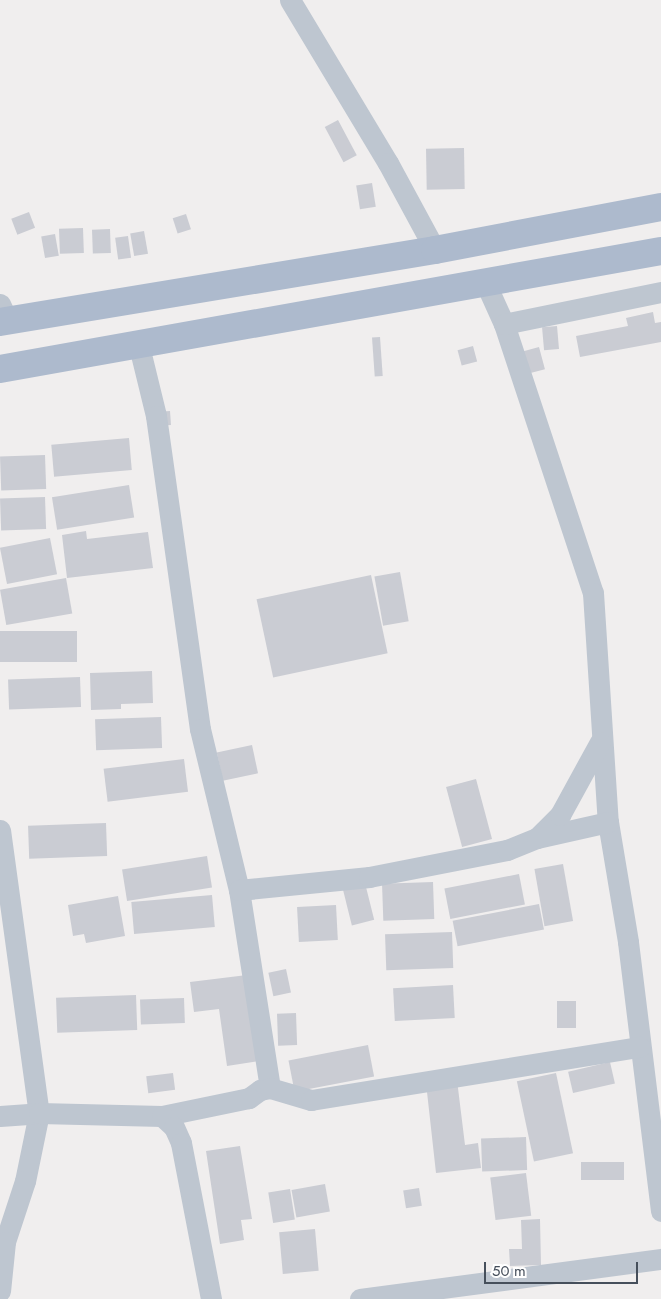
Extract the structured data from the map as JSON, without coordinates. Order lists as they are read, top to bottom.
{
  "scale_bar": "50 m"
}
